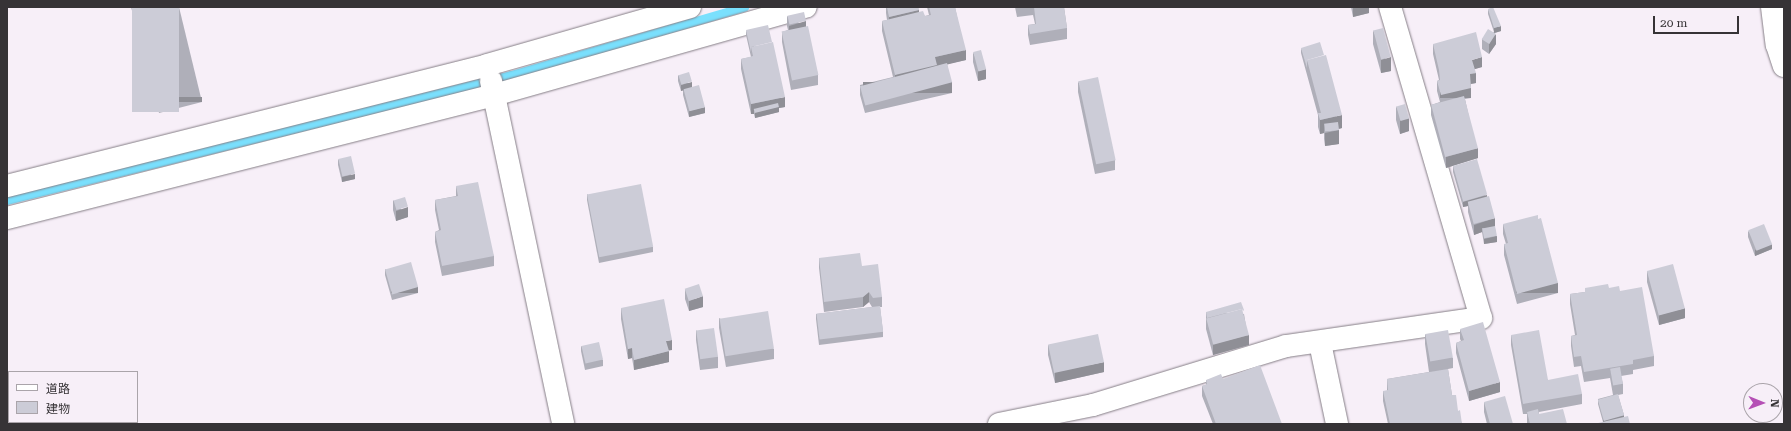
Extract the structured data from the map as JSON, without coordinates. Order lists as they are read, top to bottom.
{
  "legend": ["道路", "建物"],
  "scale_bar": "20 m",
  "north": "right"
}
